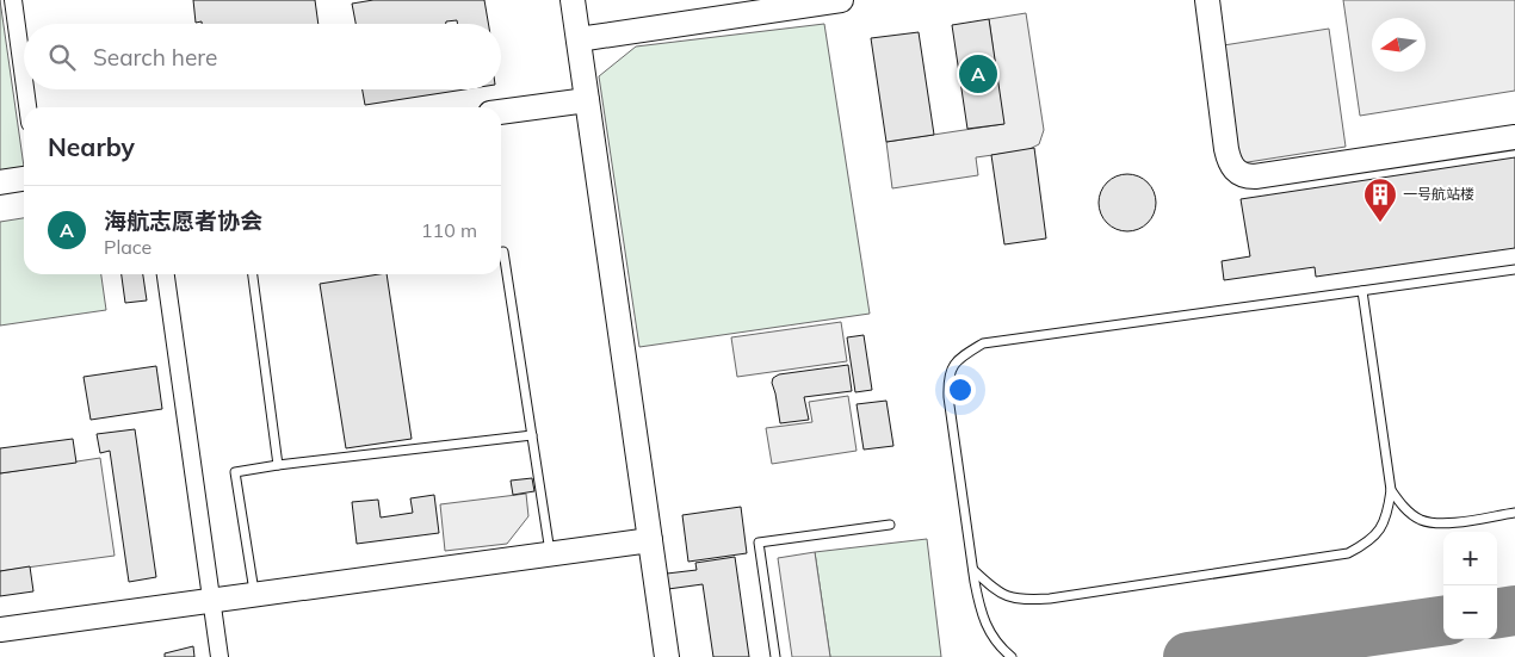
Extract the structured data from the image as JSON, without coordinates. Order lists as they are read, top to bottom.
{
  "places": {
    "building": ["一号航站楼"]
  },
  "north": "left",
  "page": {
    "search": "Search here",
    "pins": "A",
    "heading": "Nearby",
    "list": [
      {
        "mark": "A",
        "name": "海航志愿者协会",
        "note": "Place",
        "value": "110 m"
      }
    ],
    "map_buttons": ["+", "−"]
  }
}
